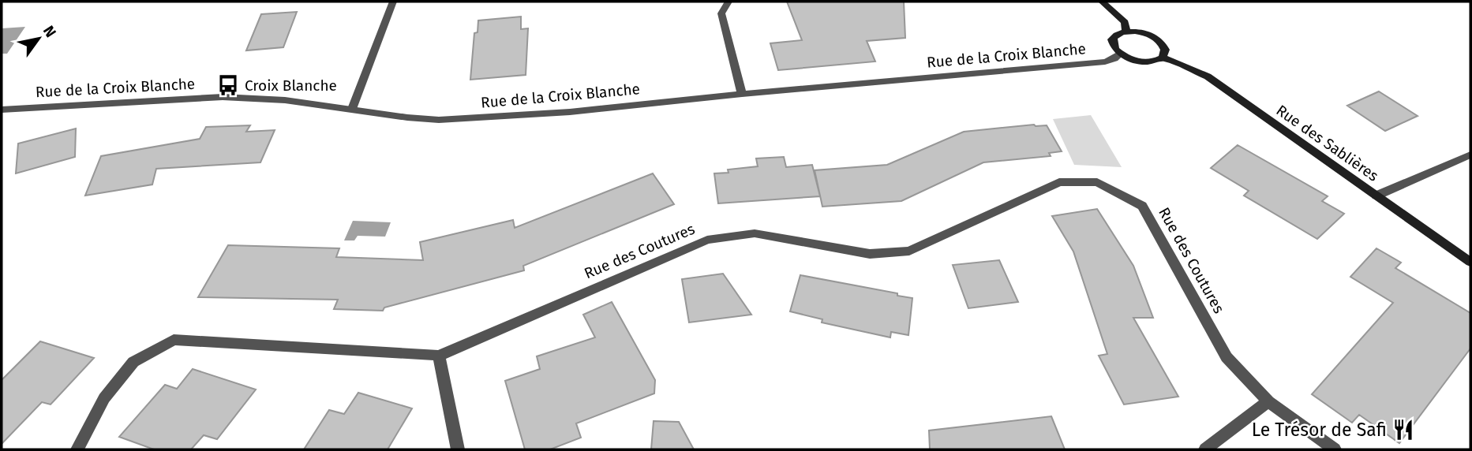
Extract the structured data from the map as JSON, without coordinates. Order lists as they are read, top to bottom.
{
  "streets": {
    "street": ["Rue de la Croix Blanche", "Rue des Sablières", "Rue des Coutures"]
  },
  "places": {
    "bus stop": ["Croix Blanche"],
    "restaurant": ["Le Trésor de Safi"]
  },
  "north": "top right"
}
